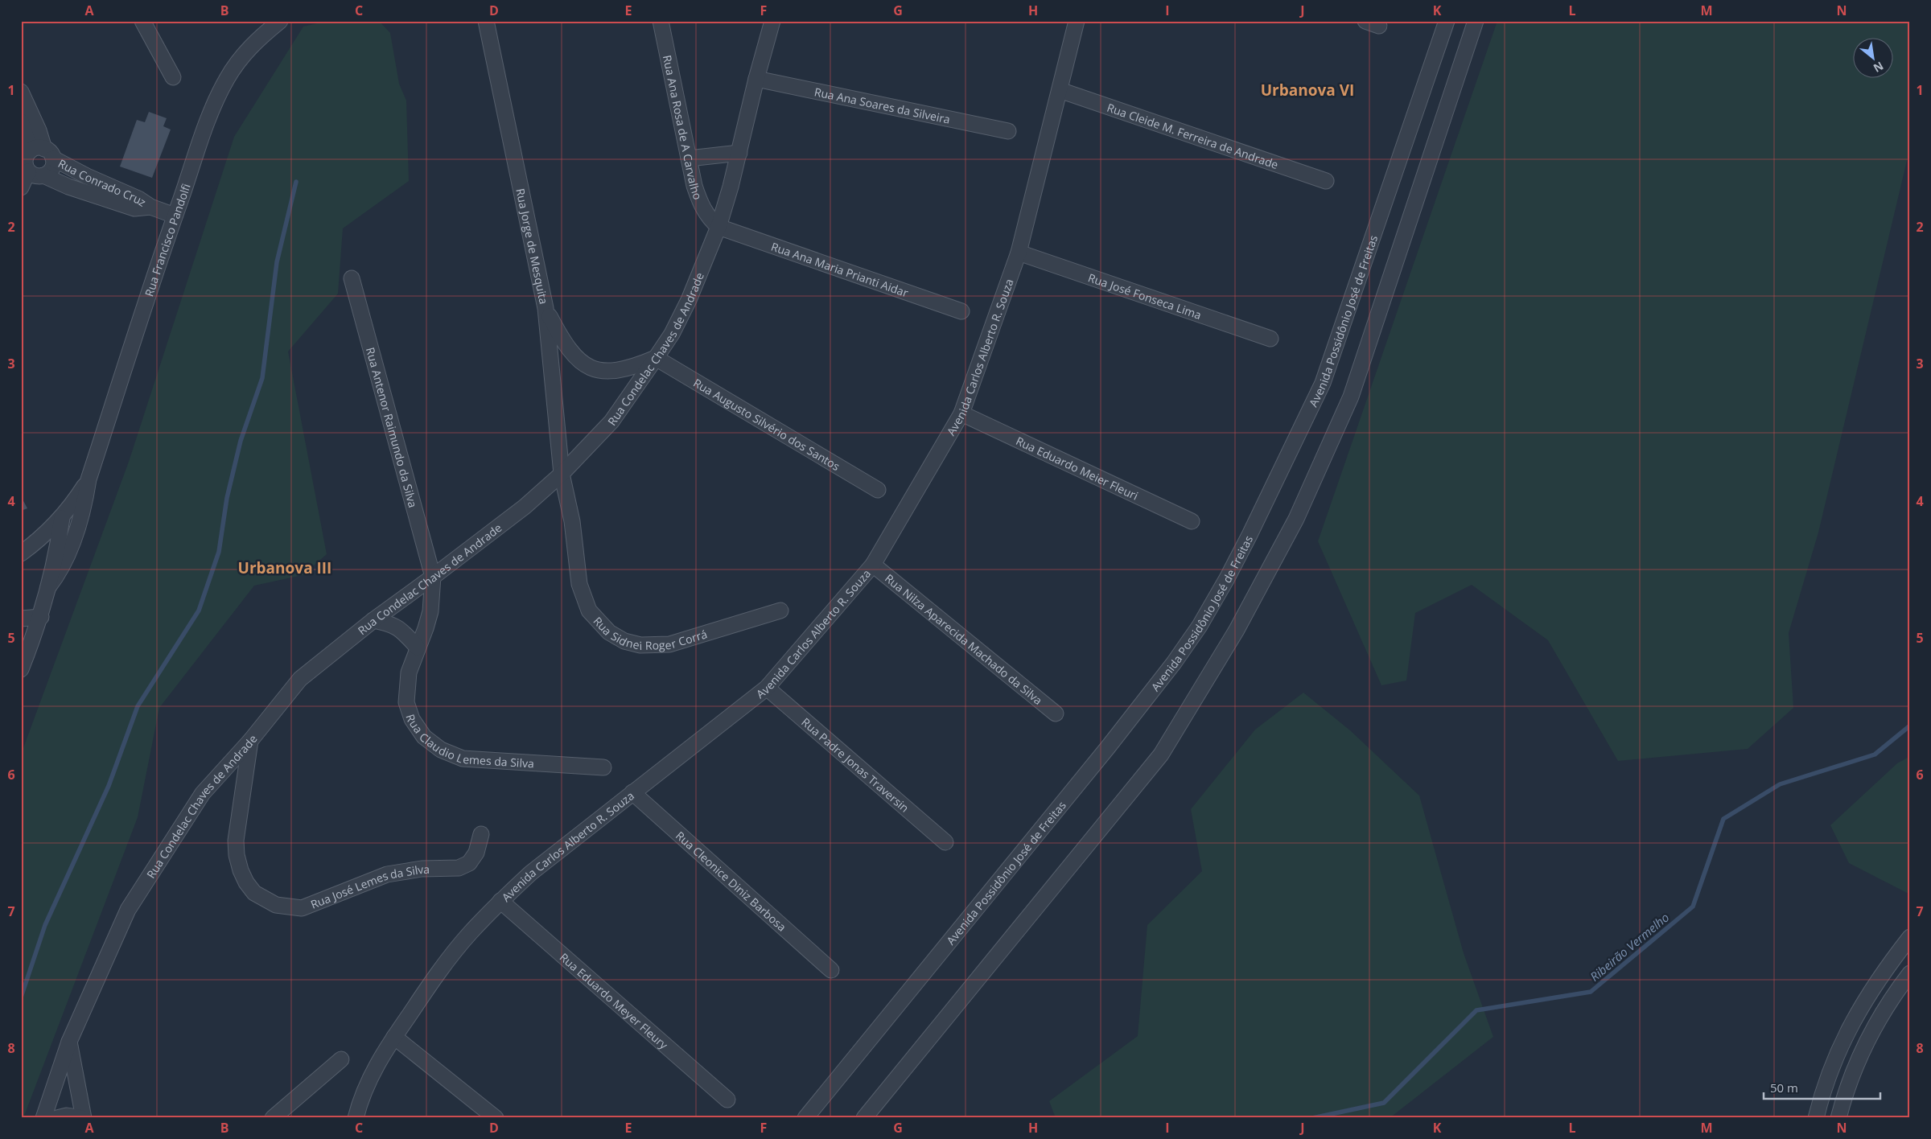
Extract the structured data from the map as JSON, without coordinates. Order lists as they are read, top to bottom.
{
  "streets": {
    "street": [
      "Rua Ana Soares da Silveira",
      "Rua Ana Rosa de A Carvalho",
      "Rua Cleide M. Ferreira de Andrade",
      "Rua Conrado Cruz",
      "Rua Francisco Pandolfi",
      "Rua Jorge de Mesquita",
      "Rua Ana Maria Prianti Aidar",
      "Rua José Fonseca Lima",
      "Avenida Possidônio José de Freitas",
      "Rua Condelac Chaves de Andrade",
      "Avenida Carlos Alberto R. Souza",
      "Rua Augusto Silvério dos Santos",
      "Rua Antenor Raimundo da Silva",
      "Rua Eduardo Meier Fleuri",
      "Rua Sidnei Roger Corrá",
      "Rua Nilza Aparecida Machado da Silva",
      "Rua Claudio Lemes da Silva",
      "Rua Padre Jonas Traversin",
      "Rua Cleonice Diniz Barbosa",
      "Rua José Lemes da Silva",
      "Rua Eduardo Meyer Fleury"
    ]
  },
  "crossings": [
    ["Rua Ana Soares da Silveira", "Rua Condelac Chaves de Andrade"],
    ["Rua Ana Rosa de A Carvalho", "Rua Ana Maria Prianti Aidar"],
    ["Rua Ana Rosa de A Carvalho", "Rua Condelac Chaves de Andrade"],
    ["Rua Cleide M. Ferreira de Andrade", "Avenida Carlos Alberto R. Souza"],
    ["Rua Conrado Cruz", "Rua Francisco Pandolfi"],
    ["Rua Jorge de Mesquita", "Rua Condelac Chaves de Andrade"],
    ["Rua Jorge de Mesquita", "Rua Sidnei Roger Corrá"],
    ["Rua Ana Maria Prianti Aidar", "Rua Condelac Chaves de Andrade"],
    ["Rua José Fonseca Lima", "Avenida Carlos Alberto R. Souza"],
    ["Rua Condelac Chaves de Andrade", "Rua Augusto Silvério dos Santos"],
    ["Rua Condelac Chaves de Andrade", "Rua Antenor Raimundo da Silva"],
    ["Rua Condelac Chaves de Andrade", "Rua Sidnei Roger Corrá"],
    ["Rua Condelac Chaves de Andrade", "Rua Claudio Lemes da Silva"],
    ["Rua Condelac Chaves de Andrade", "Rua José Lemes da Silva"],
    ["Avenida Carlos Alberto R. Souza", "Rua Eduardo Meier Fleuri"],
    ["Avenida Carlos Alberto R. Souza", "Rua Nilza Aparecida Machado da Silva"],
    ["Avenida Carlos Alberto R. Souza", "Rua Padre Jonas Traversin"],
    ["Avenida Carlos Alberto R. Souza", "Rua Cleonice Diniz Barbosa"],
    ["Avenida Carlos Alberto R. Souza", "Rua Eduardo Meyer Fleury"],
    ["Rua Antenor Raimundo da Silva", "Rua Claudio Lemes da Silva"]
  ],
  "districts": ["Urbanova VI", "Urbanova III"],
  "water": ["Ribeirão Vermelho"],
  "scale_bar": "50 m",
  "north": "bottom right",
  "grid": {
    "columns": [
      "A",
      "B",
      "C",
      "D",
      "E",
      "F",
      "G",
      "H",
      "I",
      "J",
      "K",
      "L",
      "M",
      "N"
    ],
    "rows": [
      "1",
      "2",
      "3",
      "4",
      "5",
      "6",
      "7",
      "8"
    ]
  }
}
